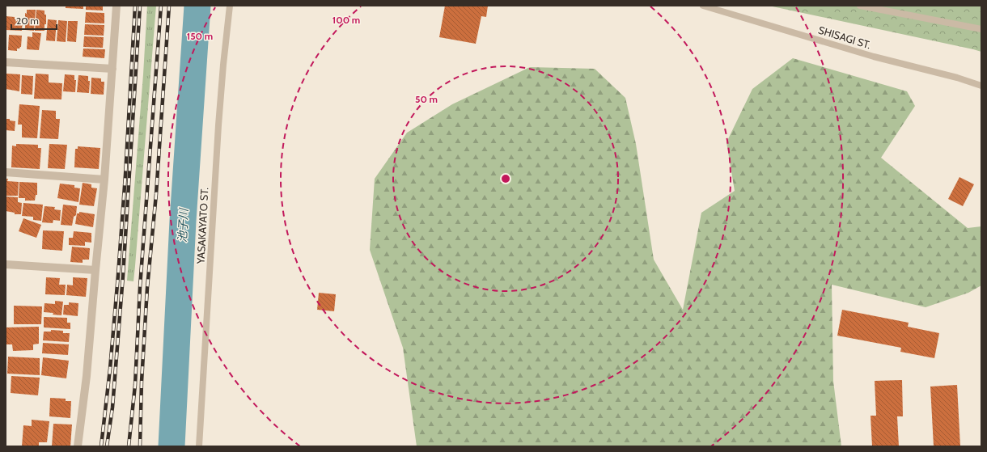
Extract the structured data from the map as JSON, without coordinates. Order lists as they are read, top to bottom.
{
  "streets": {
    "lane": ["SHISAGI ST.", "YASAKAYATO ST."]
  },
  "water": ["池子川"],
  "scale_bar": "20 m",
  "rings": ["100 m", "150 m", "50 m"]
}
